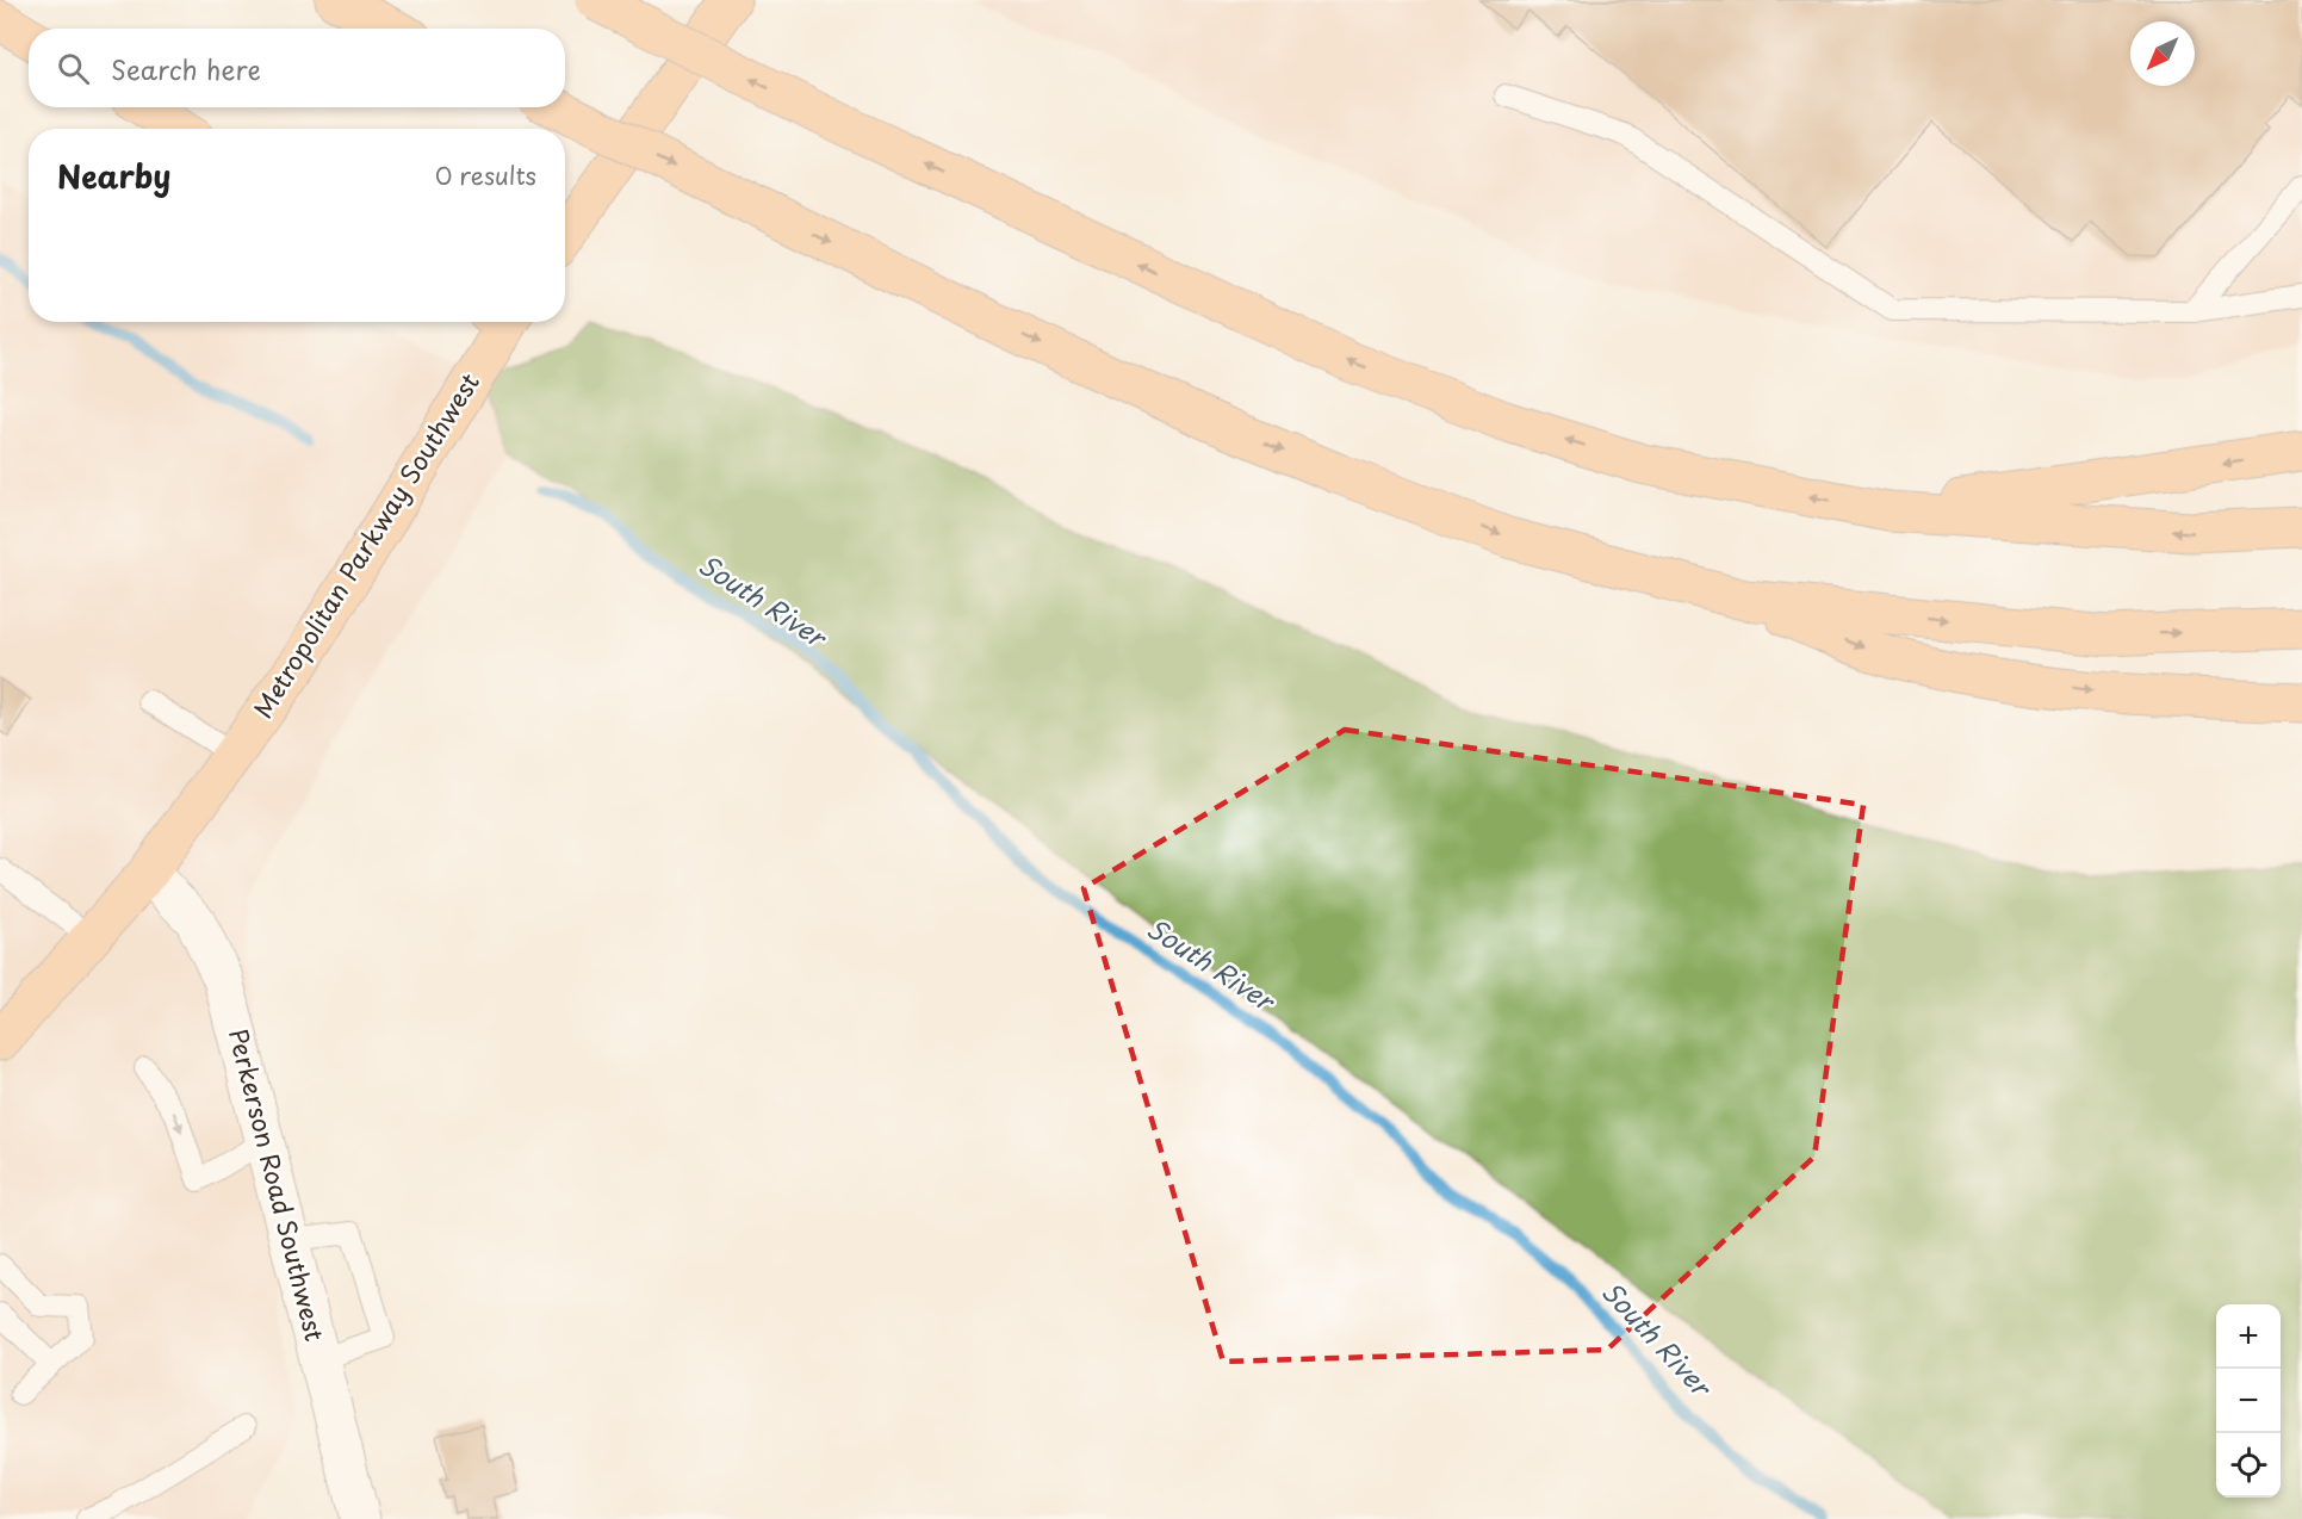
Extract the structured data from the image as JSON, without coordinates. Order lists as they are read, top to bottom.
{
  "streets": {
    "main road": ["Metropolitan Parkway Southwest"],
    "street": ["Perkerson Road Southwest"]
  },
  "crossings": [
    ["Metropolitan Parkway Southwest", "Perkerson Road Southwest"]
  ],
  "water": ["South River"],
  "north": "bottom left",
  "page": {
    "search": "Search here",
    "heading": ["Nearby", "0 results"],
    "map_buttons": ["+", "−"]
  }
}
